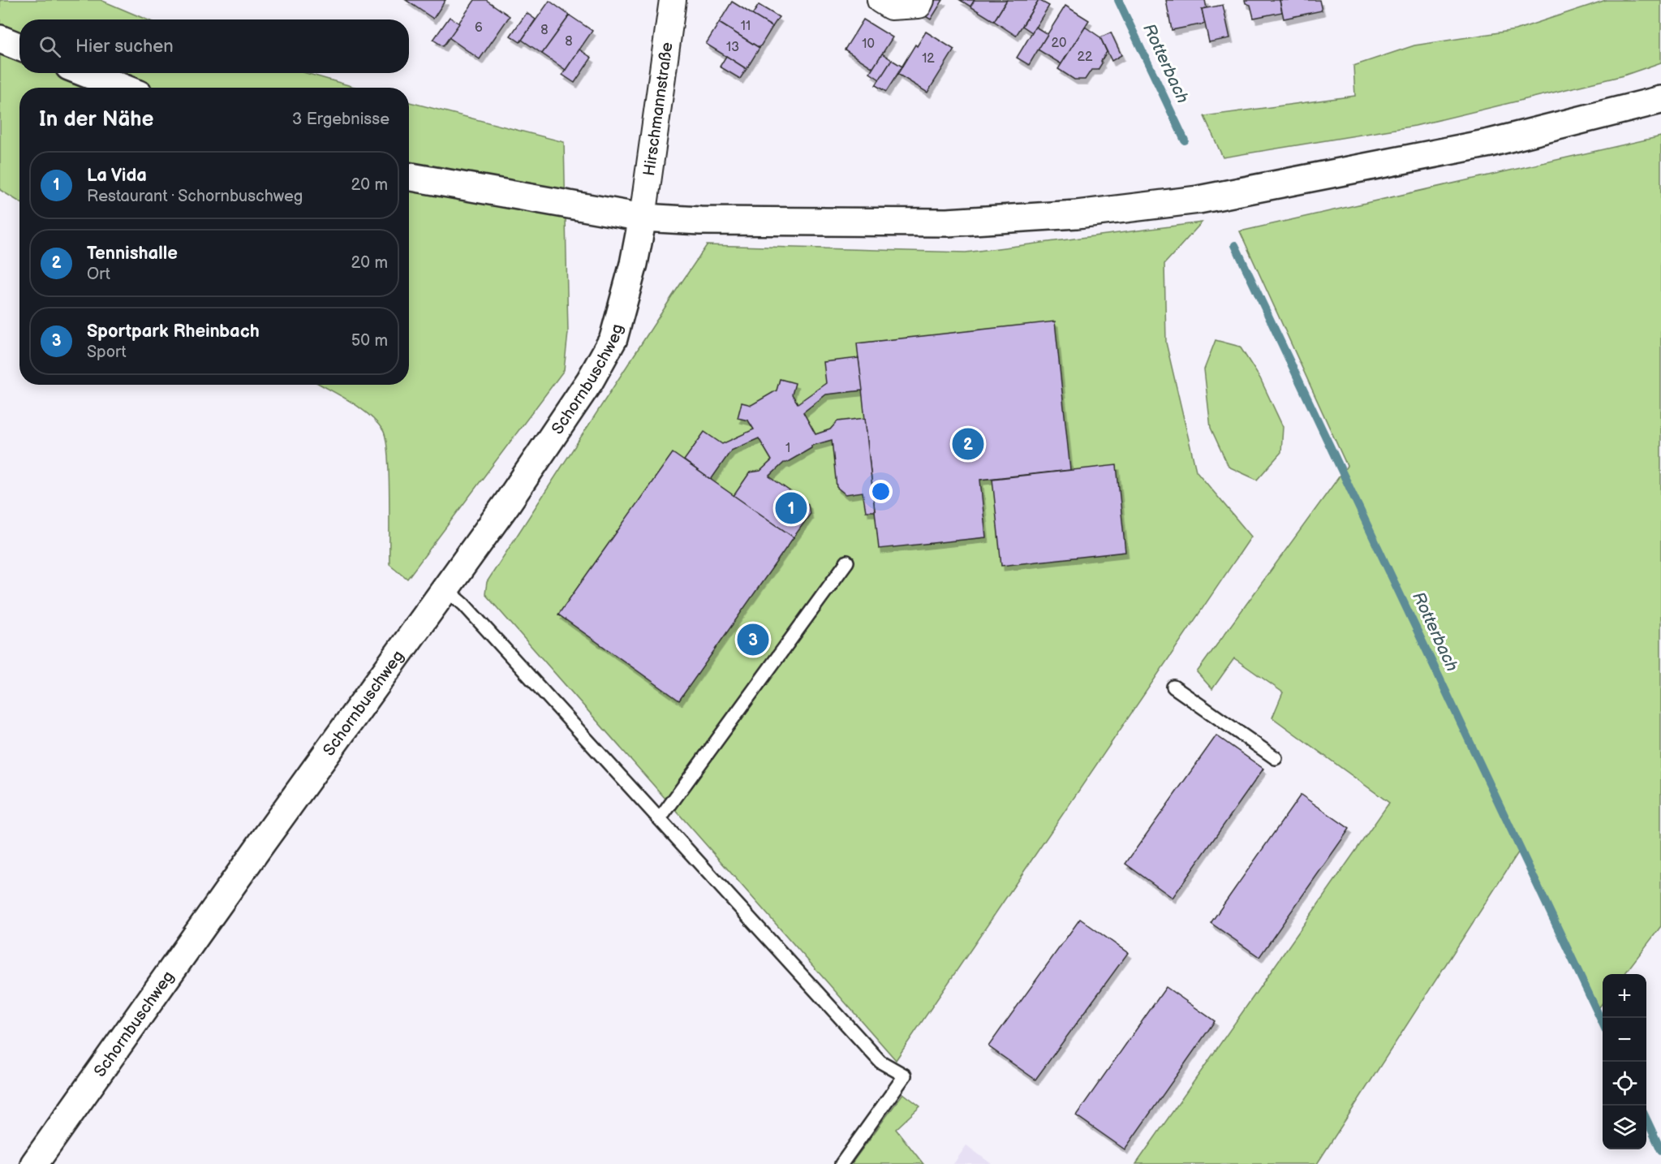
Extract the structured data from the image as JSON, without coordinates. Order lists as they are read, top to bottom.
{
  "streets": {
    "main road": ["Schornbuschweg"],
    "street": ["Hirschmannstraße"]
  },
  "crossings": [
    ["Hirschmannstraße", "Schornbuschweg"]
  ],
  "water": ["Rotterbach"],
  "house_numbers": [
    "11",
    "6",
    "8",
    "8",
    "20",
    "10",
    "13",
    "22",
    "12",
    "1"
  ],
  "page": {
    "search": "Hier suchen",
    "heading": ["In der Nähe", "3 Ergebnisse"],
    "list": [
      {
        "mark": "1",
        "name": "La Vida",
        "note": "Restaurant · Schornbuschweg",
        "value": "20 m"
      },
      {
        "mark": "2",
        "name": "Tennishalle",
        "note": "Ort",
        "value": "20 m"
      },
      {
        "mark": "3",
        "name": "Sportpark Rheinbach",
        "note": "Sport",
        "value": "50 m"
      }
    ],
    "pins": ["2", "1", "3"],
    "map_buttons": ["+", "−"]
  }
}
